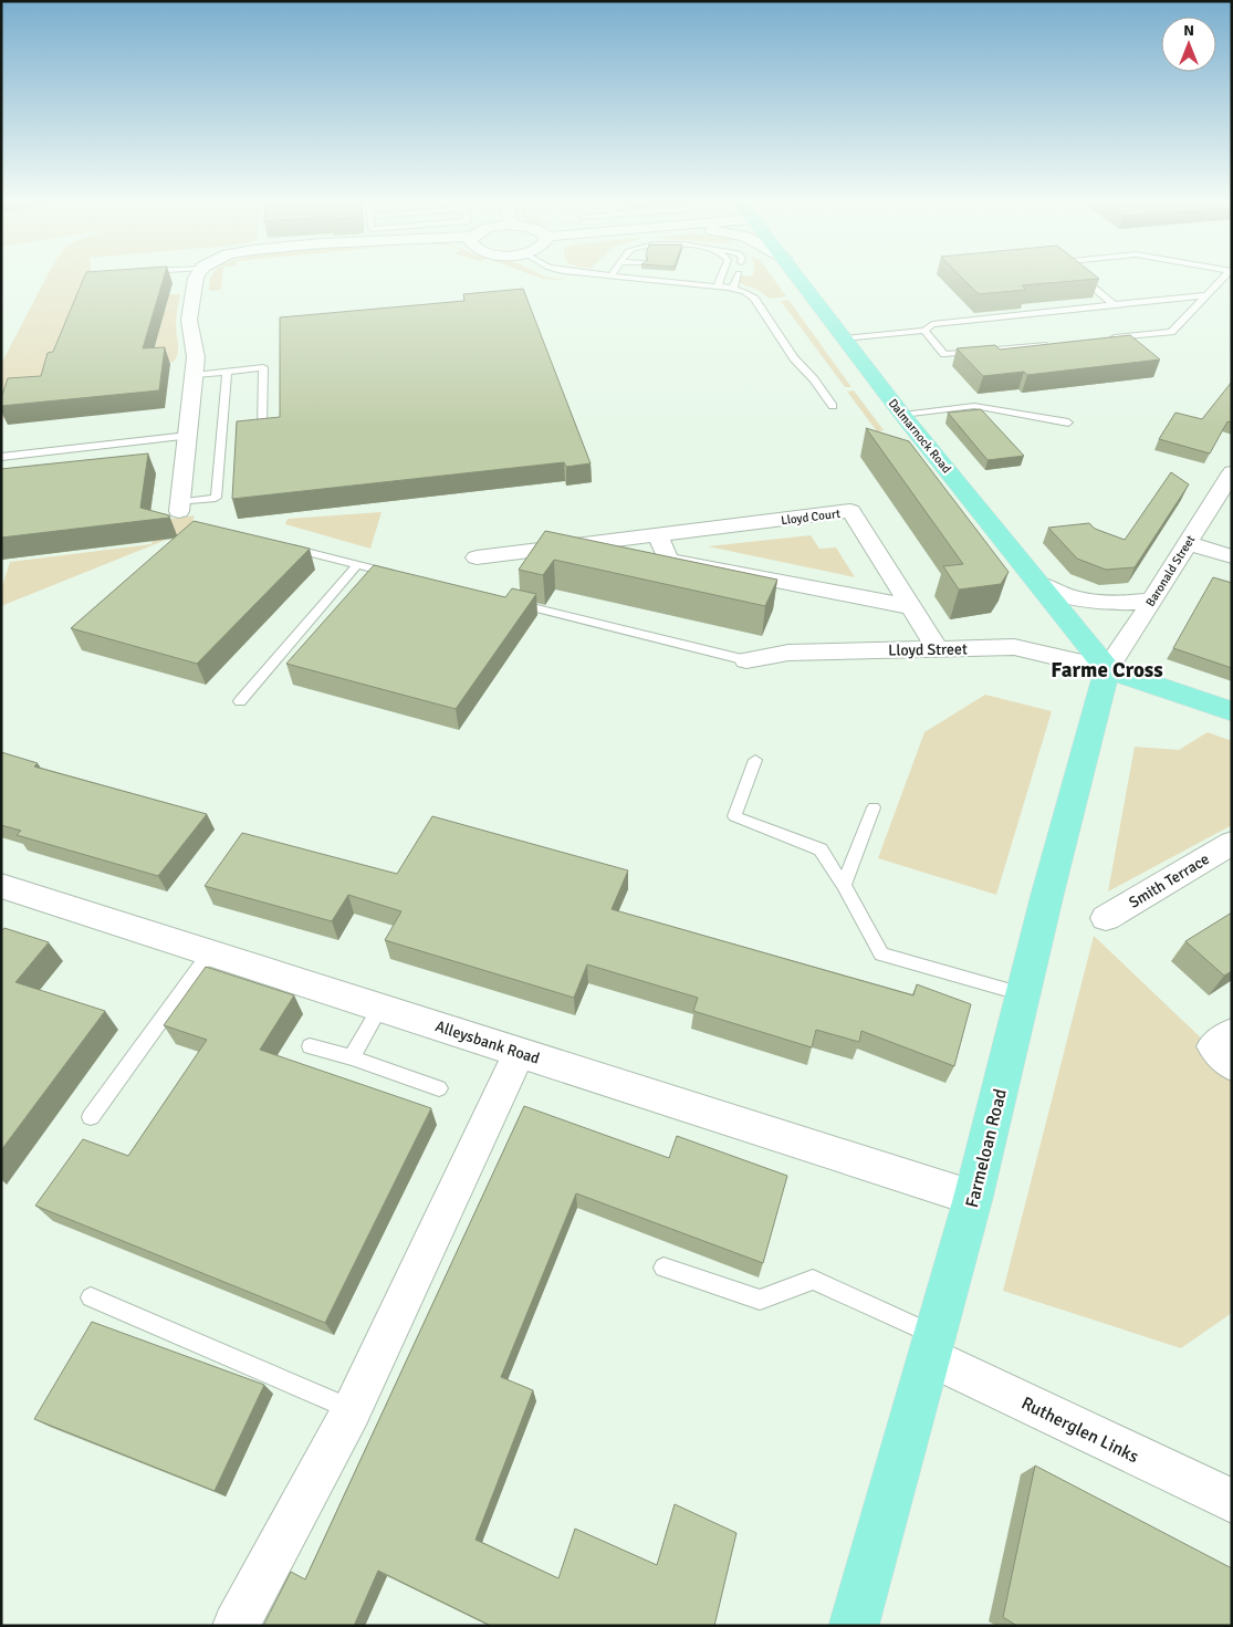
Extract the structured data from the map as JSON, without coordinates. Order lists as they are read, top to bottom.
{
  "streets": {
    "main road": ["Dalmarnock Road", "Farmeloan Road"],
    "street": [
      "Lloyd Court",
      "Baronald Street",
      "Lloyd Street",
      "Smith Terrace",
      "Alleysbank Road",
      "Rutherglen Links"
    ]
  },
  "crossings": [
    ["Dalmarnock Road", "Baronald Street"],
    ["Dalmarnock Road", "Lloyd Street"],
    ["Dalmarnock Road", "Farmeloan Road"],
    ["Lloyd Court", "Lloyd Street"],
    ["Baronald Street", "Lloyd Street"],
    ["Baronald Street", "Farmeloan Road"],
    ["Lloyd Street", "Farmeloan Road"],
    ["Alleysbank Road", "Farmeloan Road"],
    ["Farmeloan Road", "Rutherglen Links"]
  ],
  "districts": ["Farme Cross"],
  "north": "top"
}
